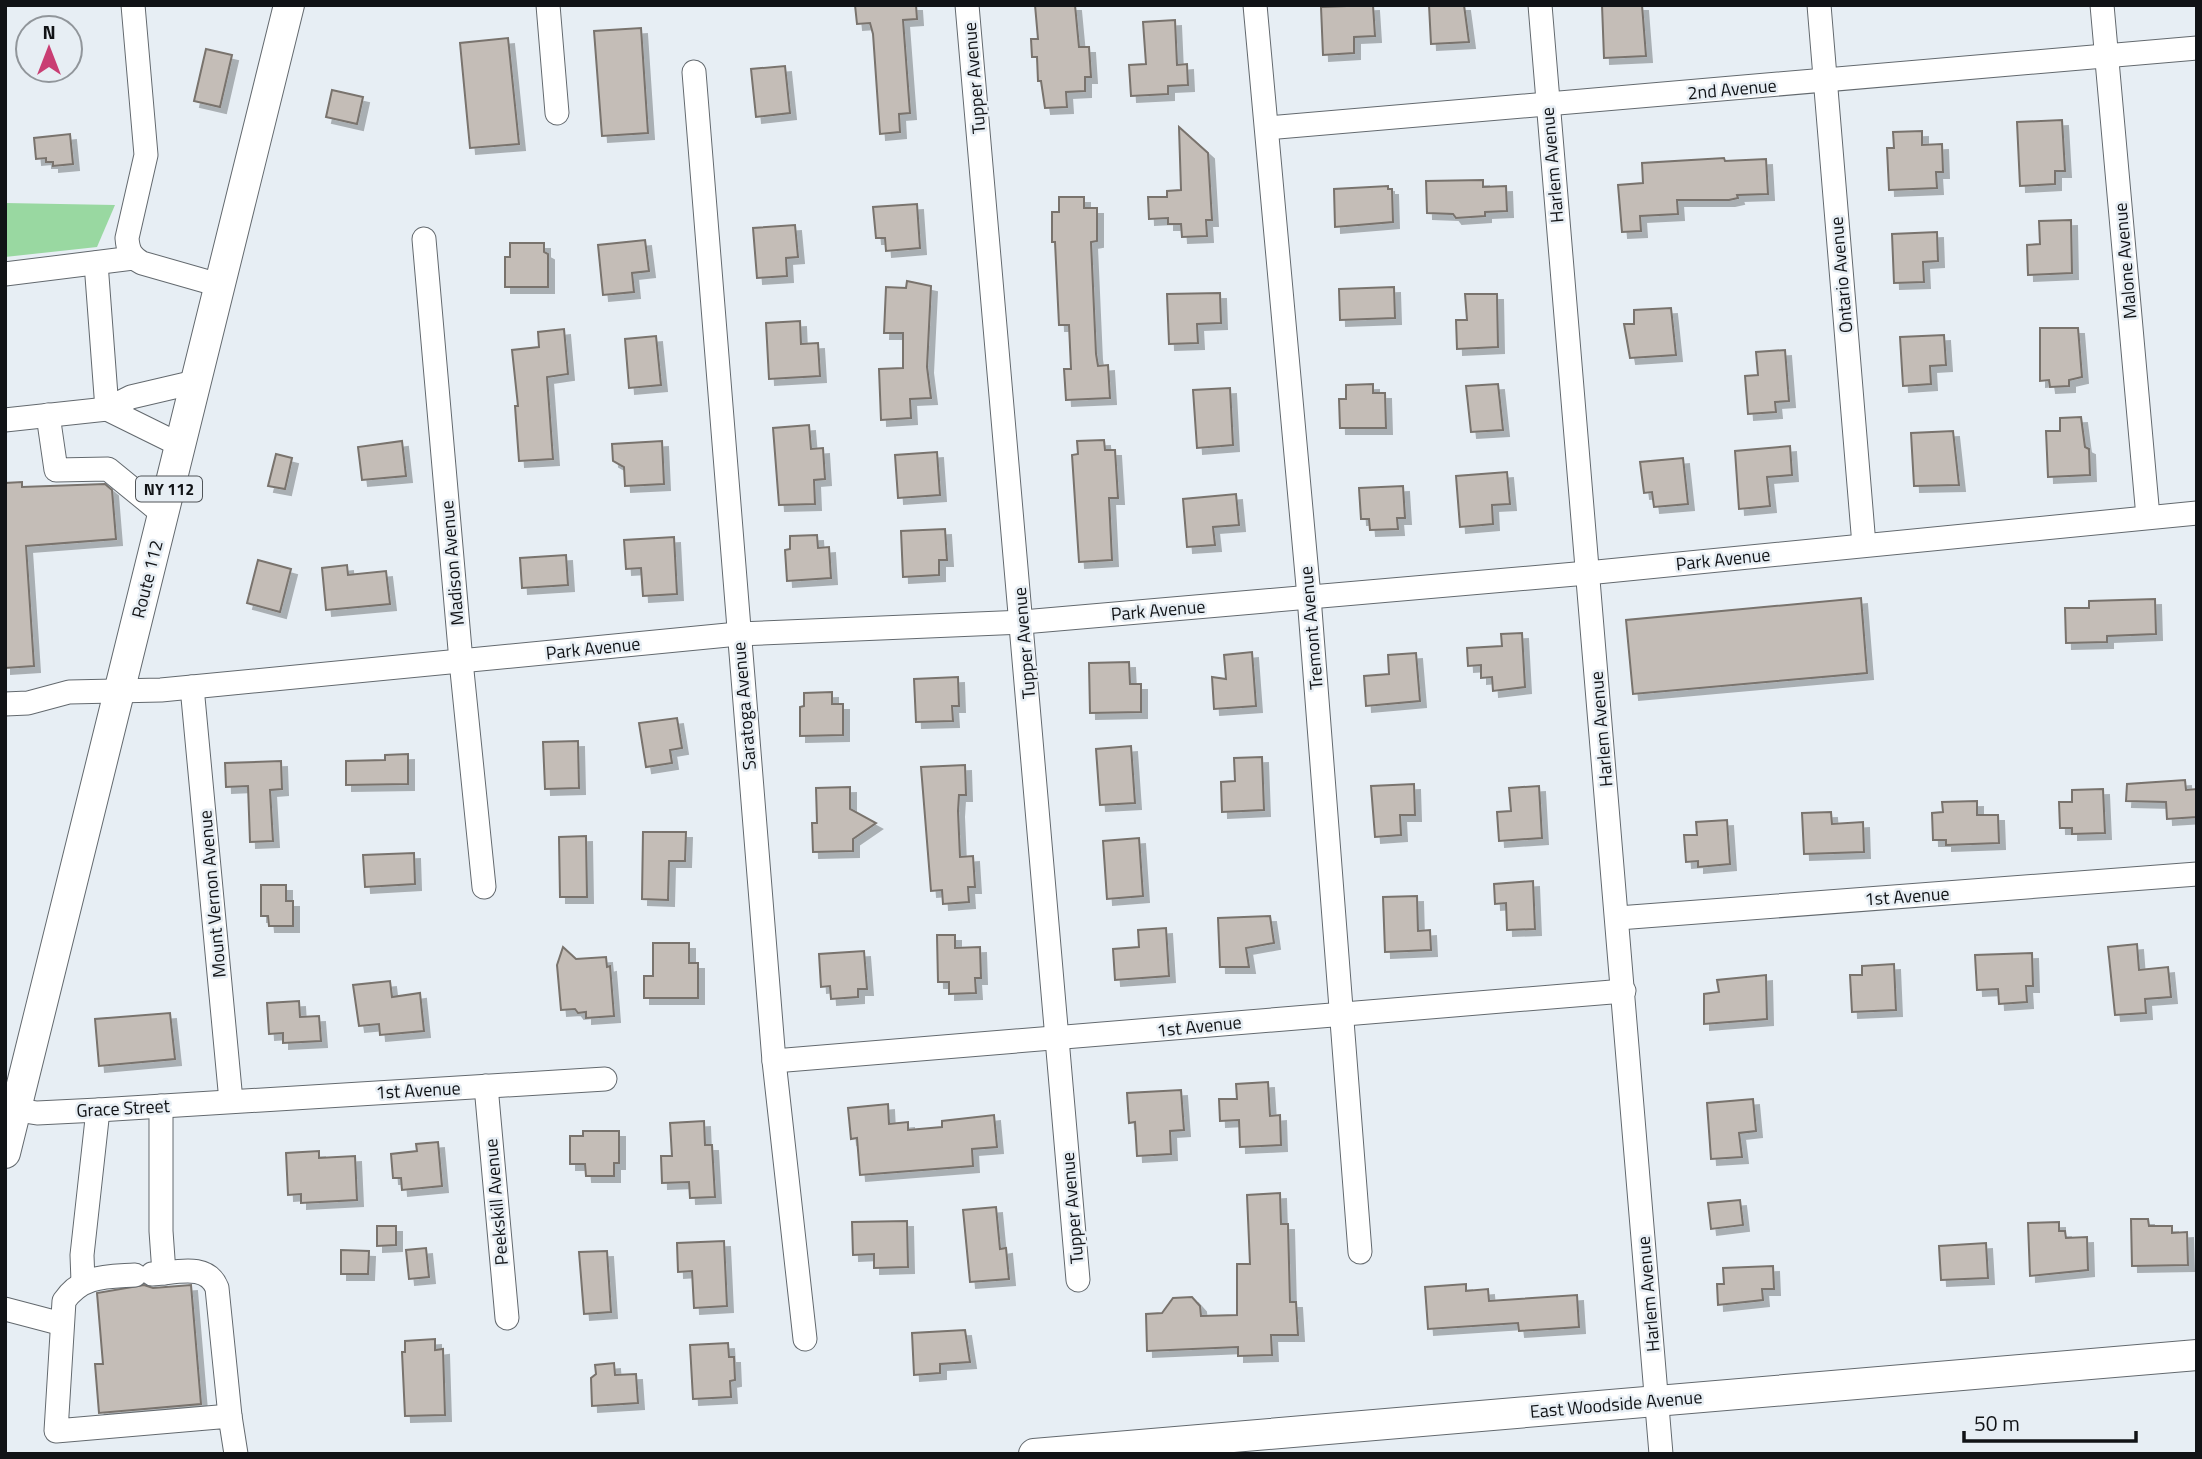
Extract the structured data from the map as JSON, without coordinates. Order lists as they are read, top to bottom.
{
  "streets": {
    "main road": ["NY 112", "Route 112", "East Woodside Avenue"],
    "street": [
      "Tupper Avenue",
      "2nd Avenue",
      "Harlem Avenue",
      "Malone Avenue",
      "Ontario Avenue",
      "Park Avenue",
      "Madison Avenue",
      "Tremont Avenue",
      "Saratoga Avenue",
      "Mount Vernon Avenue",
      "1st Avenue",
      "Grace Street",
      "Peekskill Avenue"
    ]
  },
  "crossings": [
    ["Tupper Avenue", "Park Avenue"],
    ["Tupper Avenue", "1st Avenue"],
    ["2nd Avenue", "Harlem Avenue"],
    ["2nd Avenue", "Malone Avenue"],
    ["2nd Avenue", "Ontario Avenue"],
    ["2nd Avenue", "Tremont Avenue"],
    ["Harlem Avenue", "Park Avenue"],
    ["Harlem Avenue", "1st Avenue"],
    ["Harlem Avenue", "East Woodside Avenue"],
    ["Malone Avenue", "Park Avenue"],
    ["Ontario Avenue", "Park Avenue"],
    ["Park Avenue", "Madison Avenue"],
    ["Park Avenue", "Route 112"],
    ["Park Avenue", "Tremont Avenue"],
    ["Park Avenue", "Saratoga Avenue"],
    ["Park Avenue", "Mount Vernon Avenue"],
    ["Route 112", "Grace Street"],
    ["Tremont Avenue", "1st Avenue"],
    ["Saratoga Avenue", "1st Avenue"],
    ["Mount Vernon Avenue", "1st Avenue"],
    ["Mount Vernon Avenue", "Grace Street"],
    ["1st Avenue", "Grace Street"],
    ["1st Avenue", "Peekskill Avenue"]
  ],
  "scale_bar": "50 m",
  "north": "top"
}
